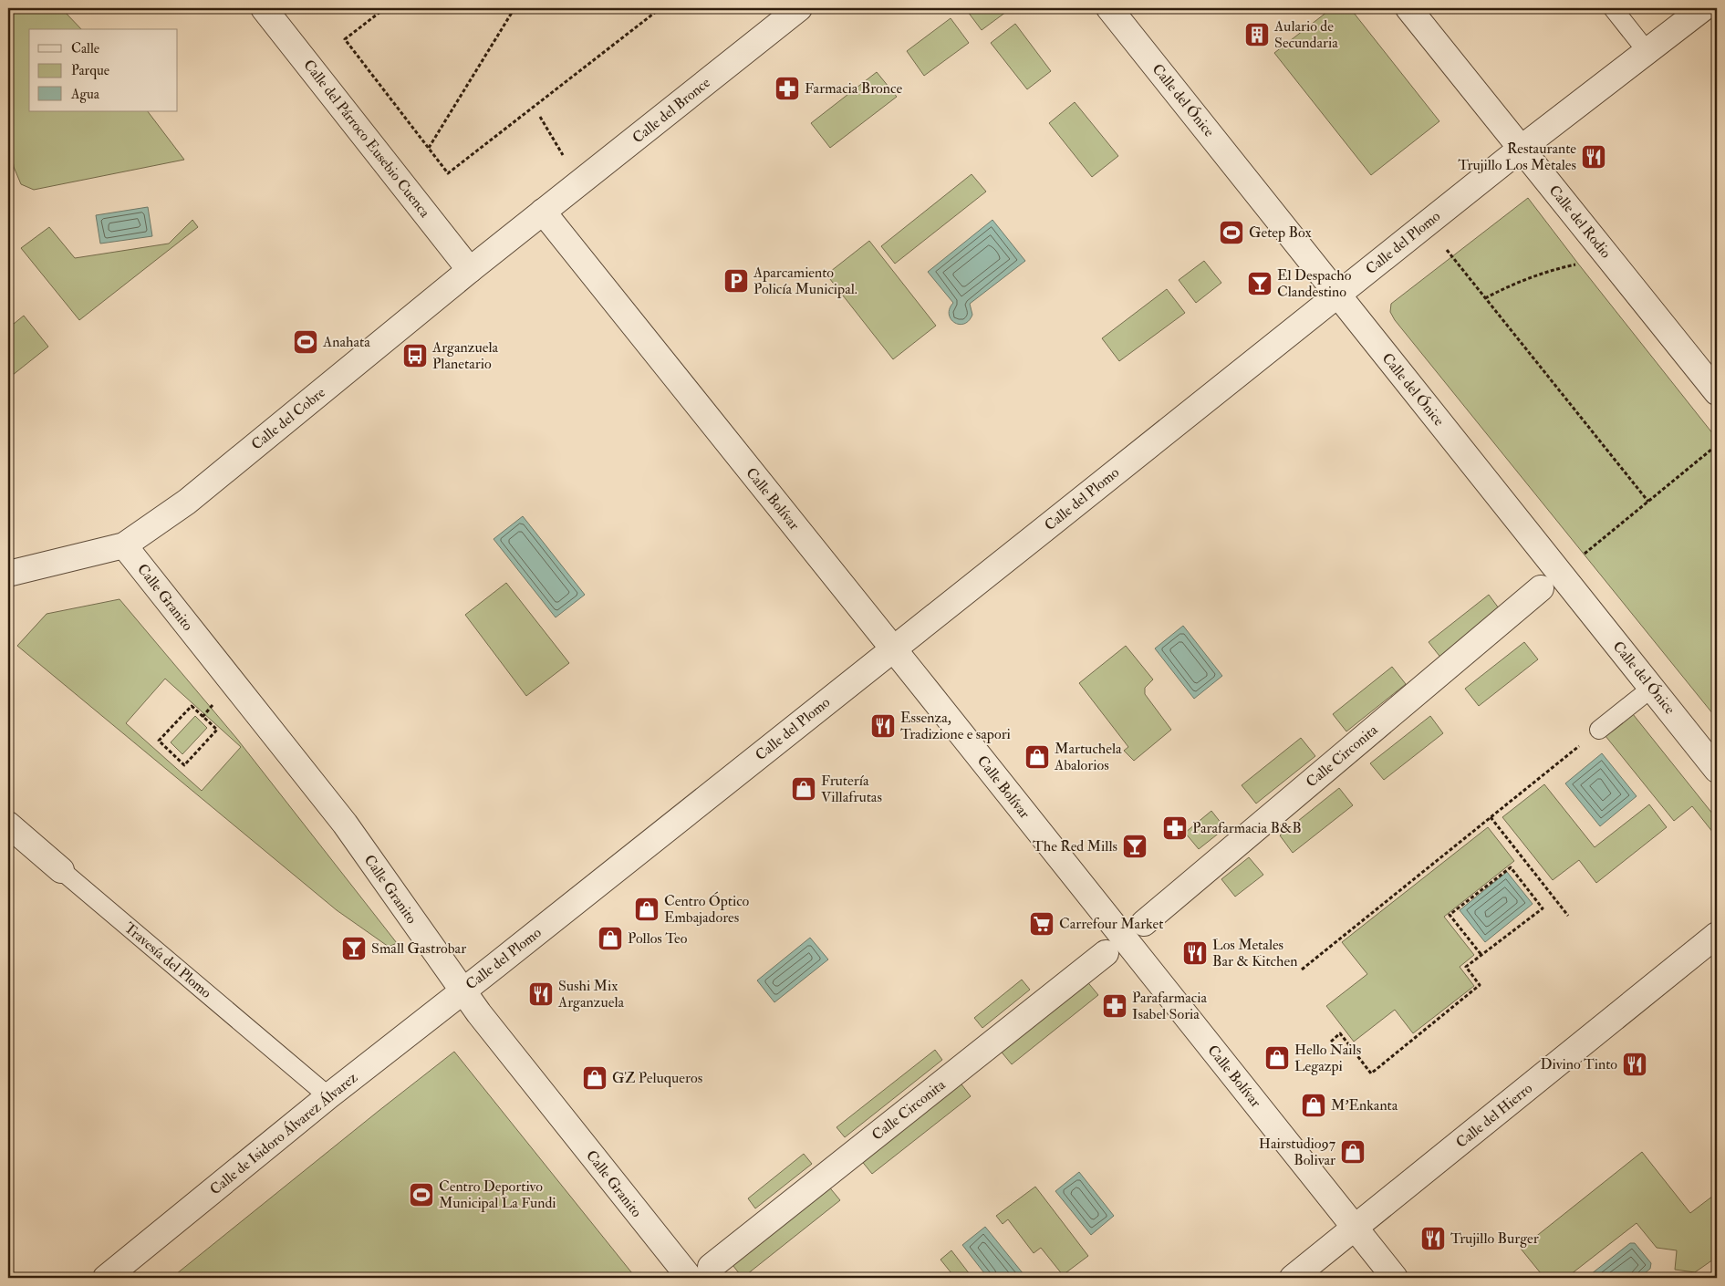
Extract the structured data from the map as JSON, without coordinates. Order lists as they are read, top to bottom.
{
  "streets": {
    "street": [
      "Calle del Ónice",
      "Calle del Bronce",
      "Calle del Párroco Eusebio Cuenca",
      "Calle del Rodio",
      "Calle del Plomo",
      "Calle del Cobre",
      "Calle Bolívar",
      "Calle Granito",
      "Calle Circonita",
      "Travesía del Plomo",
      "Calle del Hierro",
      "Calle de Isidoro Álvarez Álvarez"
    ]
  },
  "crossings": [
    ["Calle del Ónice", "Calle del Plomo"],
    ["Calle del Bronce", "Calle del Cobre"],
    ["Calle del Bronce", "Calle Bolívar"],
    ["Calle del Párroco Eusebio Cuenca", "Calle del Cobre"],
    ["Calle del Rodio", "Calle del Plomo"],
    ["Calle del Plomo", "Calle Bolívar"],
    ["Calle del Plomo", "Calle Granito"],
    ["Calle del Plomo", "Calle de Isidoro Álvarez Álvarez"],
    ["Calle del Cobre", "Calle Bolívar"],
    ["Calle del Cobre", "Calle Granito"],
    ["Calle Bolívar", "Calle del Hierro"],
    ["Calle Granito", "Calle Circonita"],
    ["Calle Granito", "Calle de Isidoro Álvarez Álvarez"],
    ["Travesía del Plomo", "Calle de Isidoro Álvarez Álvarez"]
  ],
  "places": {
    "building": ["Aulario de Secundaria"],
    "pharmacy": ["Farmacia Bronce", "Parafarmacia B&B", "Parafarmacia Isabel Soria"],
    "restaurant": [
      "Restaurante Trujillo Los Metales",
      "Essenza, Tradizione e sapori",
      "Los Metales Bar & Kitchen",
      "Sushi Mix Arganzuela",
      "Divino Tinto",
      "Trujillo Burger"
    ],
    "sports": ["Getep Box", "Anahata", "Centro Deportivo Municipal La Fundi"],
    "parking": ["Aparcamiento Policía Municipal."],
    "bar": ["El Despacho Clandestino", "The Red Mills", "Small Gastrobar"],
    "bus stop": ["Arganzuela Planetario"],
    "shop": [
      "Martuchela Abalorios",
      "Frutería Villafrutas",
      "Centro Óptico Embajadores",
      "Pollos Teo",
      "Hello Nails Legazpi",
      "GZ Peluqueros",
      "M'Enkanta",
      "Hairstudio97 Bolivar"
    ],
    "supermarket": ["Carrefour Market"]
  },
  "legend": ["Calle", "Parque", "Agua"]
}
